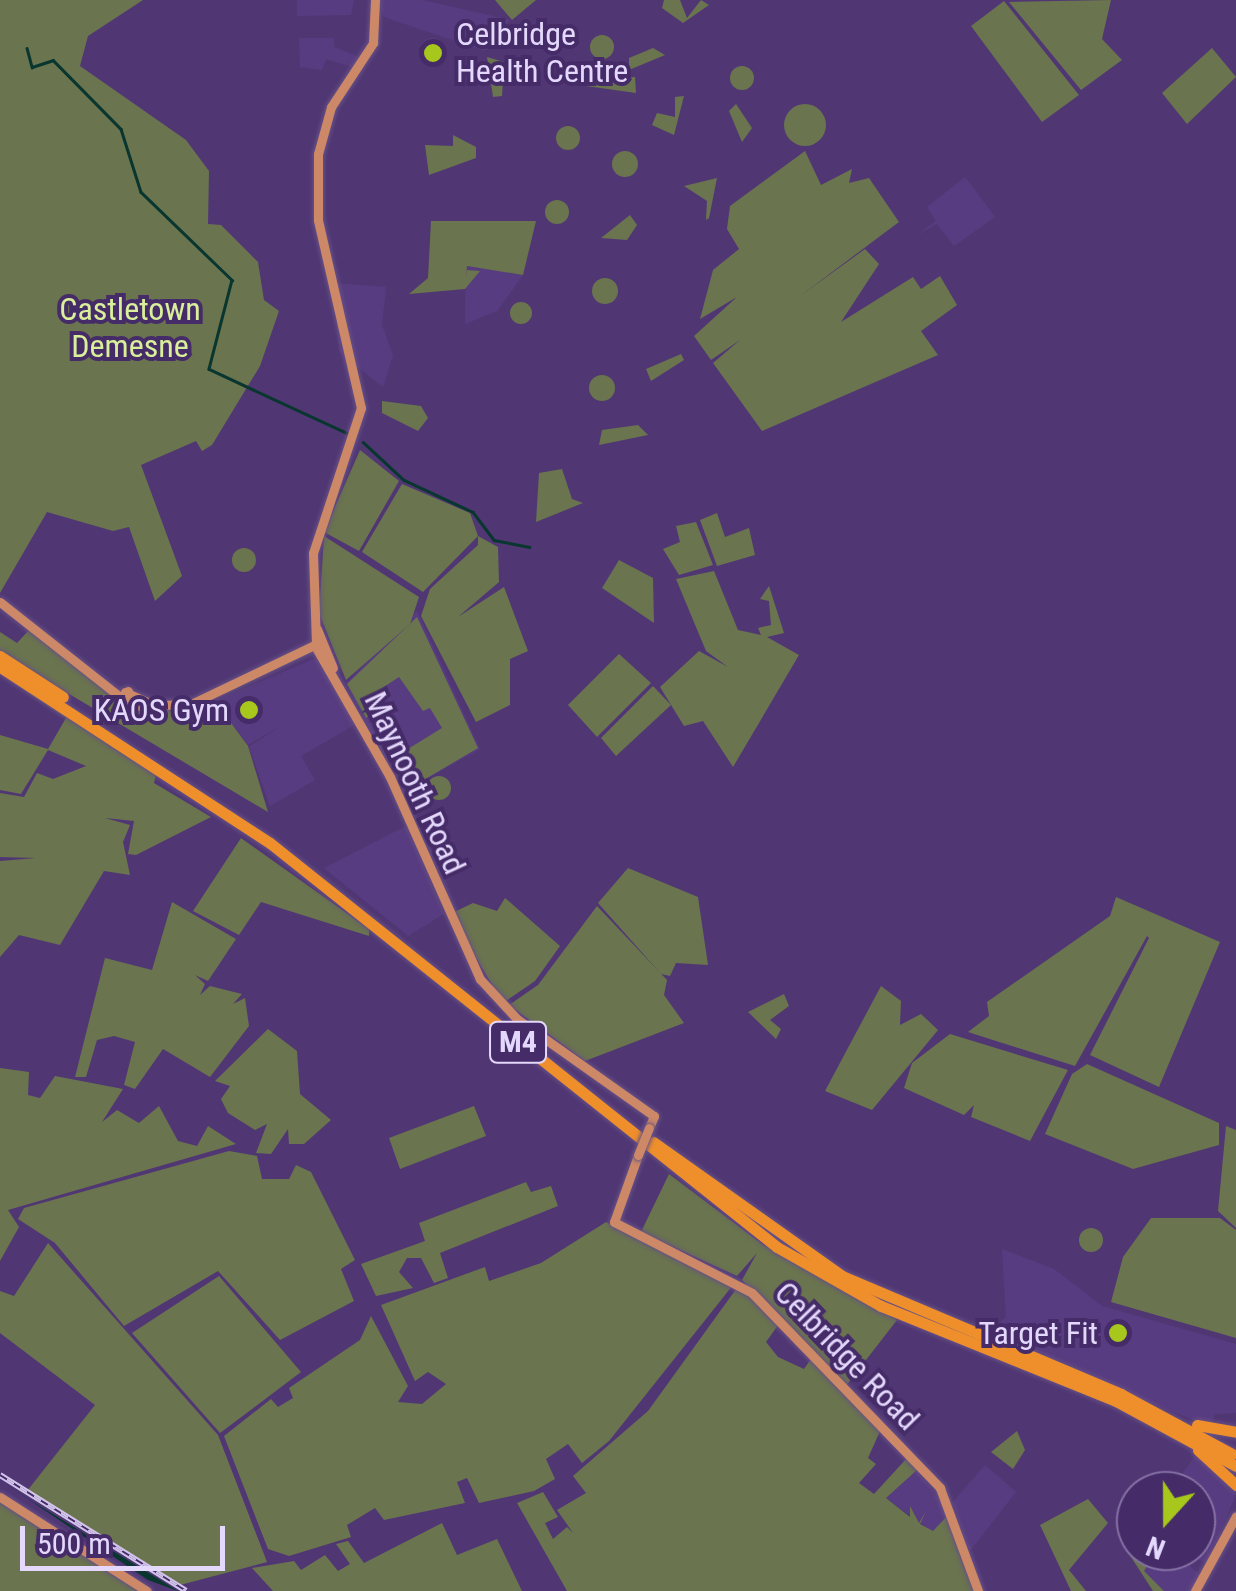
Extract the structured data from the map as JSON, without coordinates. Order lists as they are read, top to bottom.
{
  "streets": {
    "highway": ["M4"],
    "main road": ["Maynooth Road", "Celbridge Road"]
  },
  "crossings": [
    ["Maynooth Road", "Celbridge Road"]
  ],
  "parks": ["Castletown Demesne"],
  "places": ["Celbridge Health Centre", "KAOS Gym", "Target Fit"],
  "scale_bar": "500 m",
  "north": "bottom"
}
